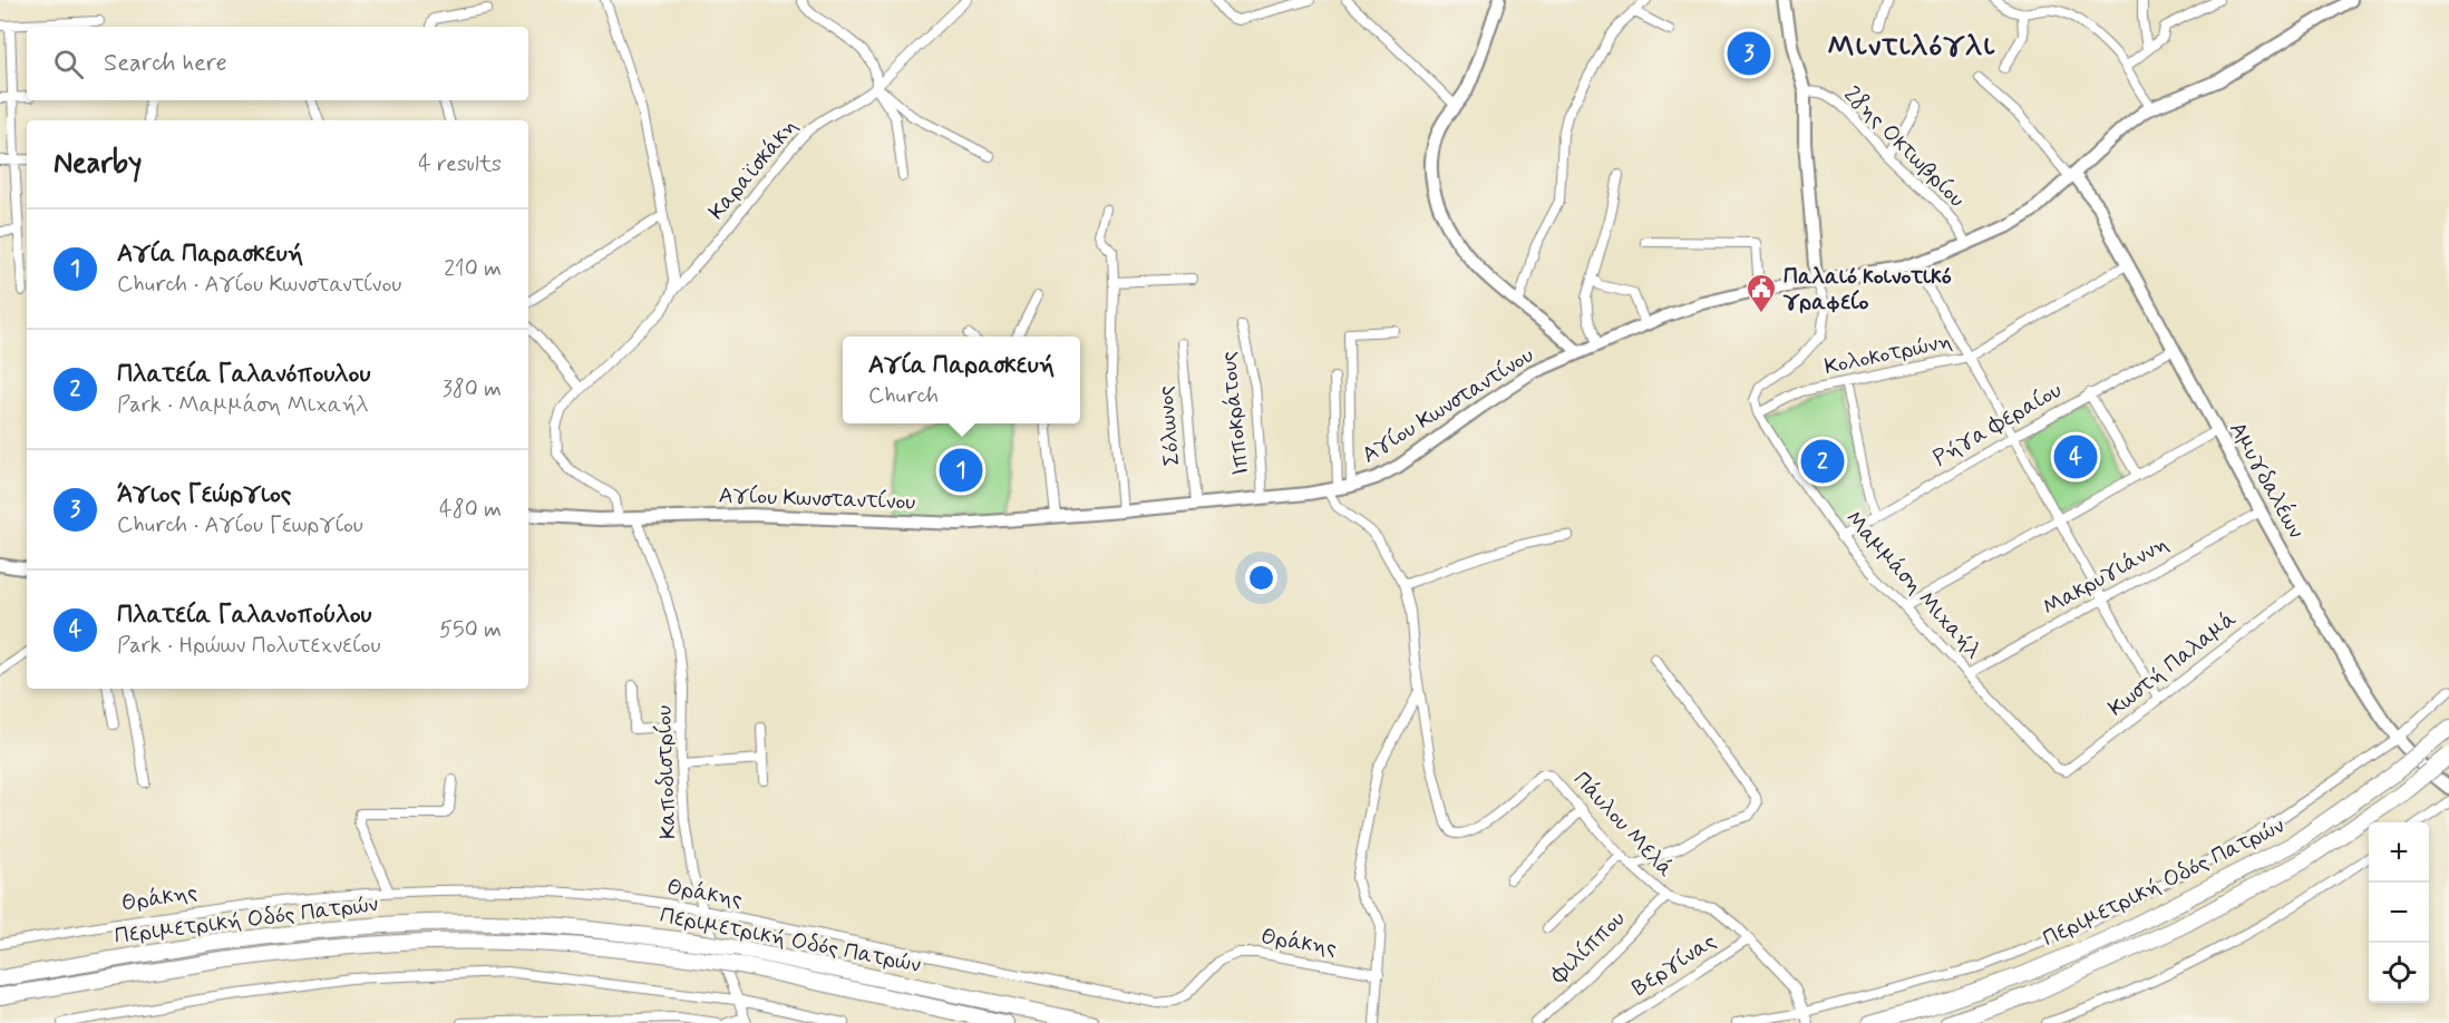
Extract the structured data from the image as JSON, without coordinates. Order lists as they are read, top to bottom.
{
  "streets": {
    "highway": ["Περιμετρική Οδός Πατρών"],
    "main road": ["Αγίου Κωνσταντίνου", "Αμυγδαλέων"],
    "street": [
      "28ης Οκτωβρίου",
      "Καραϊσκάκη",
      "Κολοκοτρώνη",
      "Ιπποκράτους",
      "Ρήγα Φεραίου",
      "Σόλωνος",
      "Μακρυγιάννη",
      "Μαμμάση Μιχαήλ",
      "Κωστή Παλαμά",
      "Καποδιστρίου",
      "Πάυλου Μελά",
      "Θράκης",
      "Φιλίππου",
      "Βεργίνας"
    ]
  },
  "crossings": [
    ["28ης Οκτωβρίου", "Αγίου Κωνσταντίνου"],
    ["Καραϊσκάκη", "Αγίου Κωνσταντίνου"],
    ["Κολοκοτρώνη", "Αμυγδαλέων"],
    ["Κολοκοτρώνη", "Μαμμάση Μιχαήλ"],
    ["Αγίου Κωνσταντίνου", "Ιπποκράτους"],
    ["Αγίου Κωνσταντίνου", "Σόλωνος"],
    ["Αγίου Κωνσταντίνου", "Αμυγδαλέων"],
    ["Αγίου Κωνσταντίνου", "Καποδιστρίου"],
    ["Ρήγα Φεραίου", "Αμυγδαλέων"],
    ["Ρήγα Φεραίου", "Μαμμάση Μιχαήλ"],
    ["Αμυγδαλέων", "Μακρυγιάννη"],
    ["Αμυγδαλέων", "Κωστή Παλαμά"],
    ["Μακρυγιάννη", "Μαμμάση Μιχαήλ"],
    ["Μαμμάση Μιχαήλ", "Κωστή Παλαμά"],
    ["Καποδιστρίου", "Θράκης"],
    ["Πάυλου Μελά", "Φιλίππου"],
    ["Πάυλου Μελά", "Βεργίνας"]
  ],
  "districts": ["Μιντιλόγλι"],
  "places": {
    "public building": ["Παλαιό κοινοτικό γραφείο"]
  },
  "page": {
    "search": "Search here",
    "pins": [
      "3",
      "4",
      "2",
      "1"
    ],
    "heading": ["Nearby", "4 results"],
    "list": [
      {
        "mark": "1",
        "name": "Αγία Παρασκευή",
        "note": "Church · Αγίου Κωνσταντίνου",
        "value": "210 m"
      },
      {
        "mark": "2",
        "name": "Πλατεία Γαλανόπουλου",
        "note": "Park · Μαμμάση Μιχαήλ",
        "value": "380 m"
      },
      {
        "mark": "3",
        "name": "Άγιος Γεώργιος",
        "note": "Church · Αγίου Γεωργίου",
        "value": "480 m"
      },
      {
        "mark": "4",
        "name": "Πλατεία Γαλανοπούλου",
        "note": "Park · Ηρώων Πολυτεχνείου",
        "value": "550 m"
      }
    ],
    "popup": ["Αγία Παρασκευή", "Church"],
    "map_buttons": ["+", "−"]
  }
}
